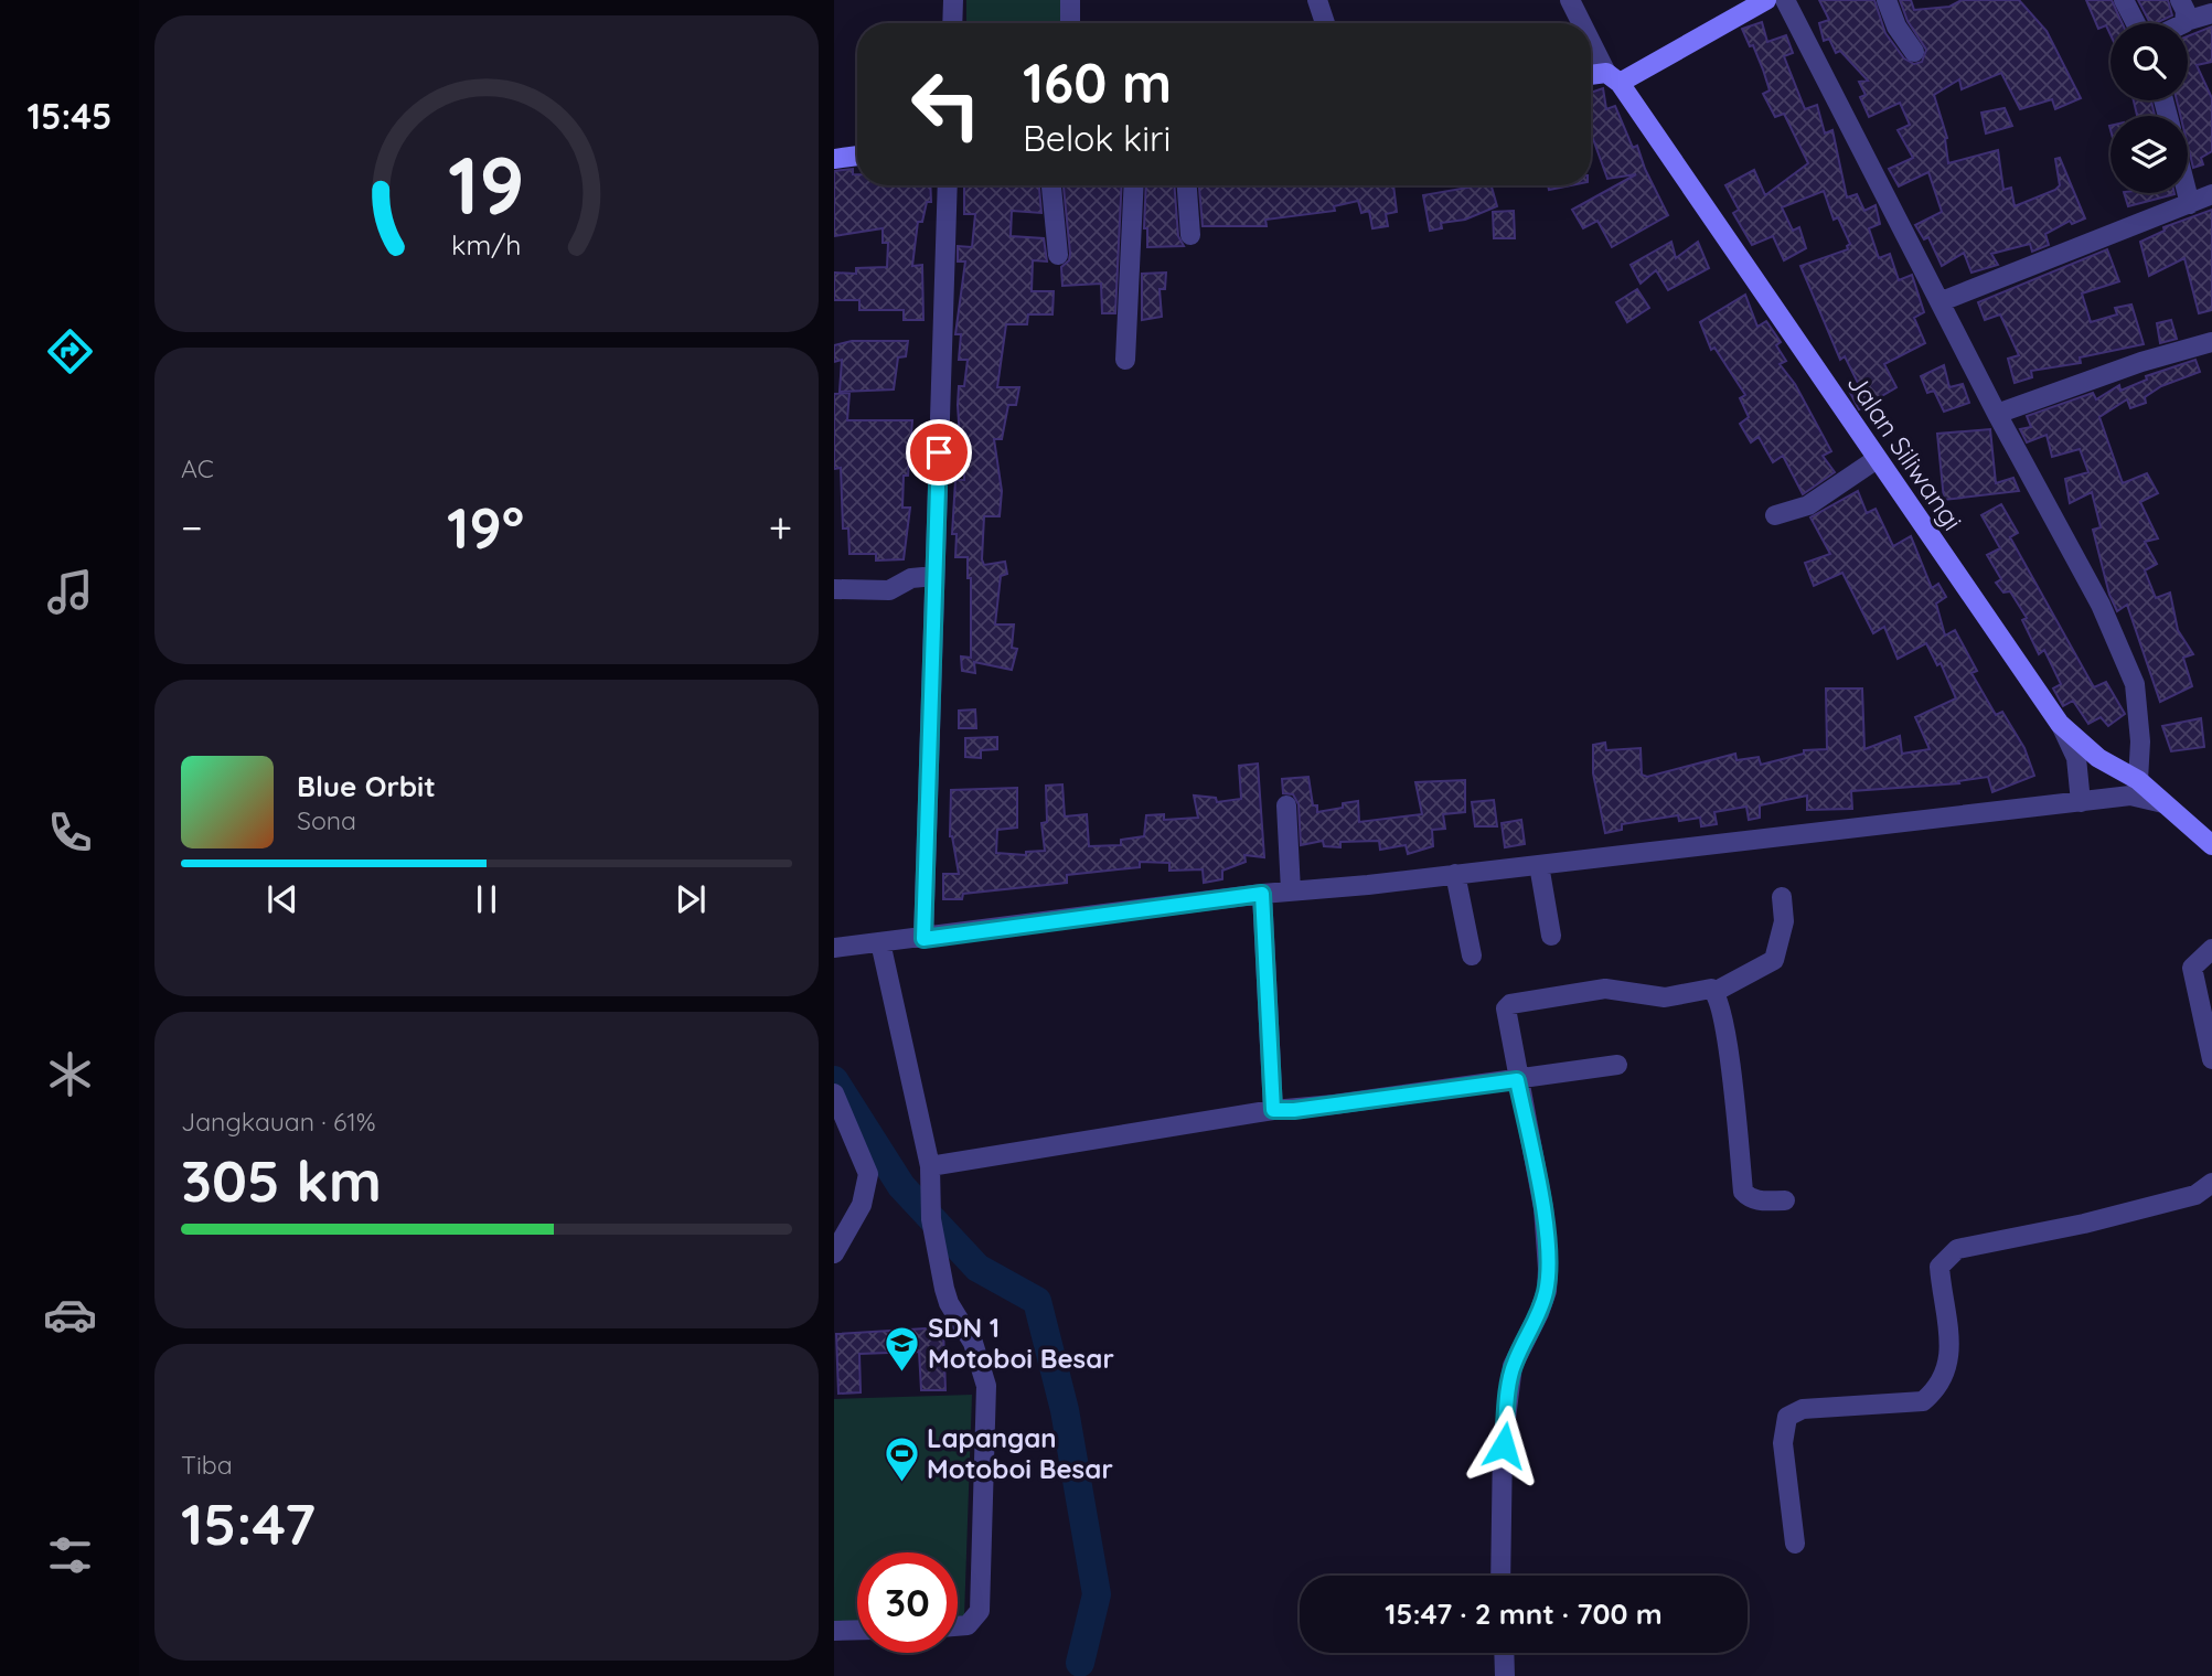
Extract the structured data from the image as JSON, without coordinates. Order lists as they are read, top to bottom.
{
  "streets": {
    "main road": ["Jalan Siliwangi"]
  },
  "places": {
    "school or university": ["SDN 1 Motoboi Besar"],
    "sports": ["Lapangan Motoboi Besar"]
  },
  "page": {
    "tabs": "15:45",
    "turn": ["160 m", "Belok kiri"],
    "tile": [
      "AC",
      ["Jangkauan · 61%", "305 km"],
      ["Tiba", "15:47"]
    ],
    "heat": ["−", "19°", "+"],
    "song": ["Blue Orbit", "Sona"],
    "limit": "30",
    "trip": "15:47 · 2 mnt · 700 m",
    "gauge": ["19", "km/h"]
  }
}
